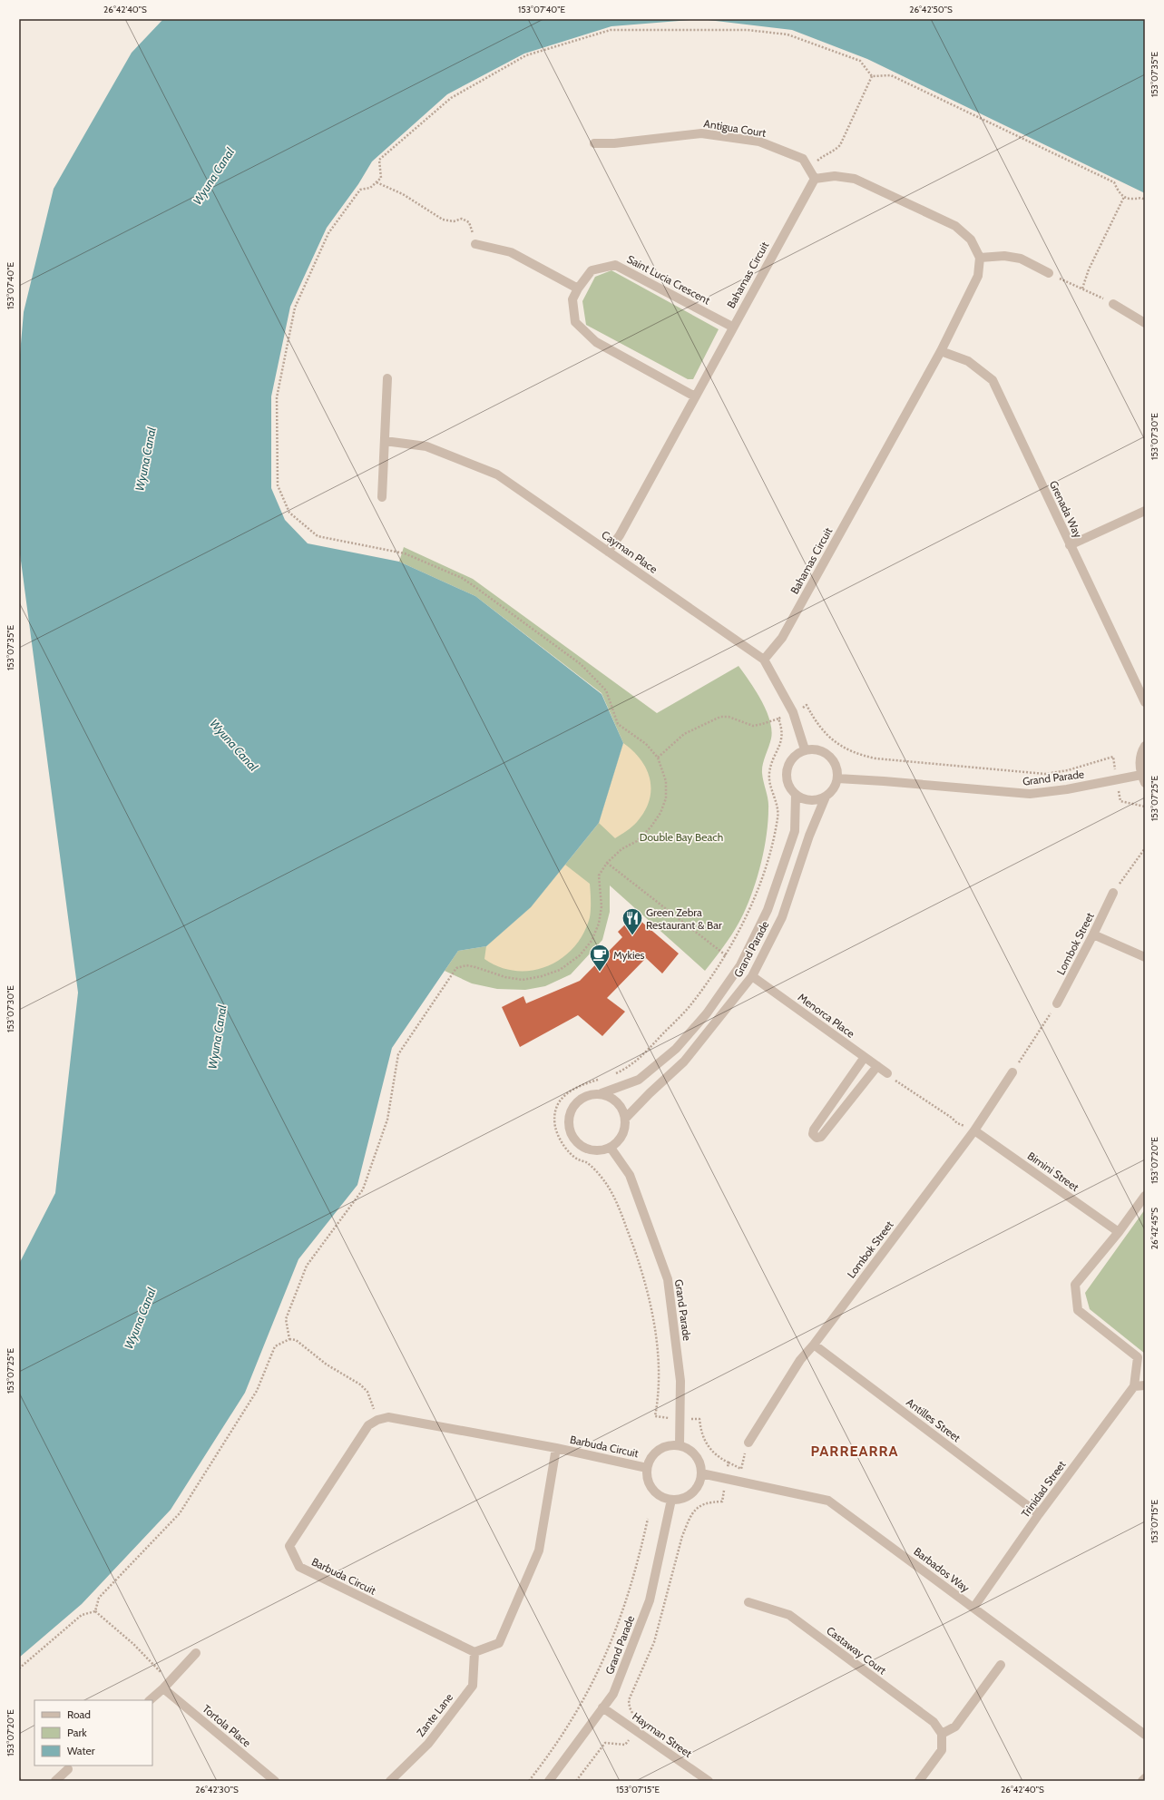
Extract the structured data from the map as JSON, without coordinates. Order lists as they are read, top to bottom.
{
  "streets": {
    "street": [
      "Antigua Court",
      "Bahamas Circuit",
      "Saint Lucia Crescent",
      "Grenada Way",
      "Cayman Place",
      "Grand Parade",
      "Lombok Street",
      "Menorca Place",
      "Bimini Street",
      "Antilles Street",
      "Barbuda Circuit",
      "Trinidad Street",
      "Barbados Way",
      "Castaway Court",
      "Zante Lane",
      "Tortola Place",
      "Hayman Street"
    ]
  },
  "crossings": [
    ["Antigua Court", "Bahamas Circuit"],
    ["Bahamas Circuit", "Saint Lucia Crescent"],
    ["Bahamas Circuit", "Grenada Way"],
    ["Bahamas Circuit", "Cayman Place"],
    ["Cayman Place", "Grand Parade"],
    ["Grand Parade", "Menorca Place"],
    ["Grand Parade", "Barbuda Circuit"],
    ["Grand Parade", "Barbados Way"],
    ["Grand Parade", "Hayman Street"],
    ["Lombok Street", "Bimini Street"],
    ["Lombok Street", "Antilles Street"],
    ["Antilles Street", "Trinidad Street"],
    ["Barbuda Circuit", "Barbados Way"],
    ["Barbuda Circuit", "Zante Lane"],
    ["Trinidad Street", "Barbados Way"]
  ],
  "districts": ["PARREARRA"],
  "water": ["Wyuna Canal"],
  "parks": ["Double Bay Beach"],
  "places": {
    "restaurant": ["Green Zebra Restaurant & Bar"],
    "cafe": ["Mykies"]
  },
  "legend": ["Road", "Park", "Water"],
  "coordinates": [
    "26°42'40\"S",
    "153°07'40\"E",
    "26°42'50\"S",
    "153°07'35\"E",
    "153°07'30\"E",
    "153°07'25\"E",
    "153°07'20\"E",
    "26°42'45\"S",
    "153°07'15\"E",
    "26°42'30\"S"
  ]
}
